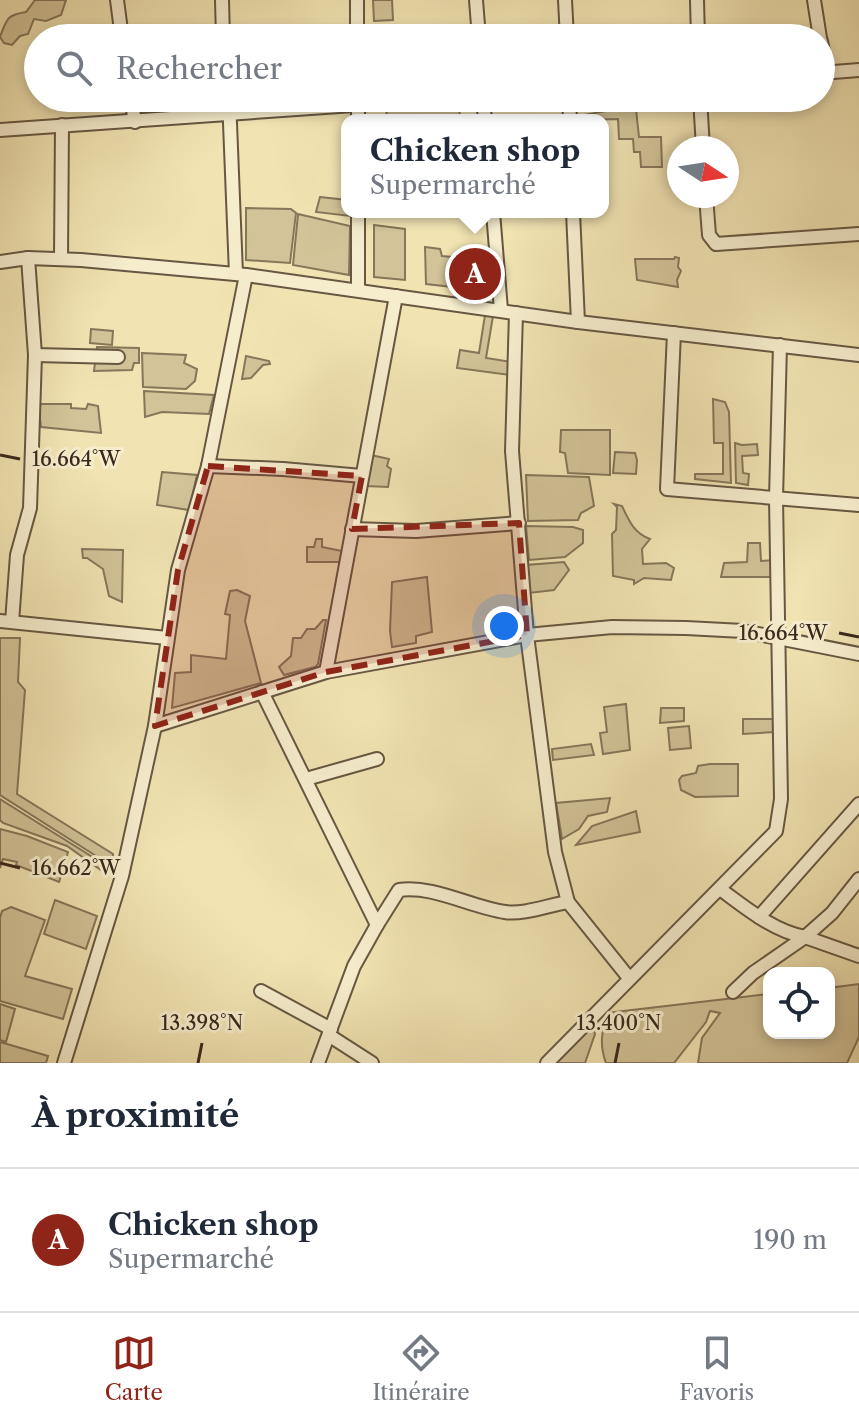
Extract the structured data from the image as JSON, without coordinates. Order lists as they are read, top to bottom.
{
  "north": "right",
  "page": {
    "search": "Rechercher",
    "popup": ["Chicken shop", "Supermarché"],
    "pins": "A",
    "heading": "À proximité",
    "list": [
      {
        "mark": "A",
        "name": "Chicken shop",
        "note": "Supermarché",
        "value": "190 m"
      }
    ],
    "nav": ["Carte", "Itinéraire", "Favoris"]
  },
  "coordinates": [
    "16.664°W",
    "16.662°W",
    "13.398°N",
    "13.400°N"
  ]
}
